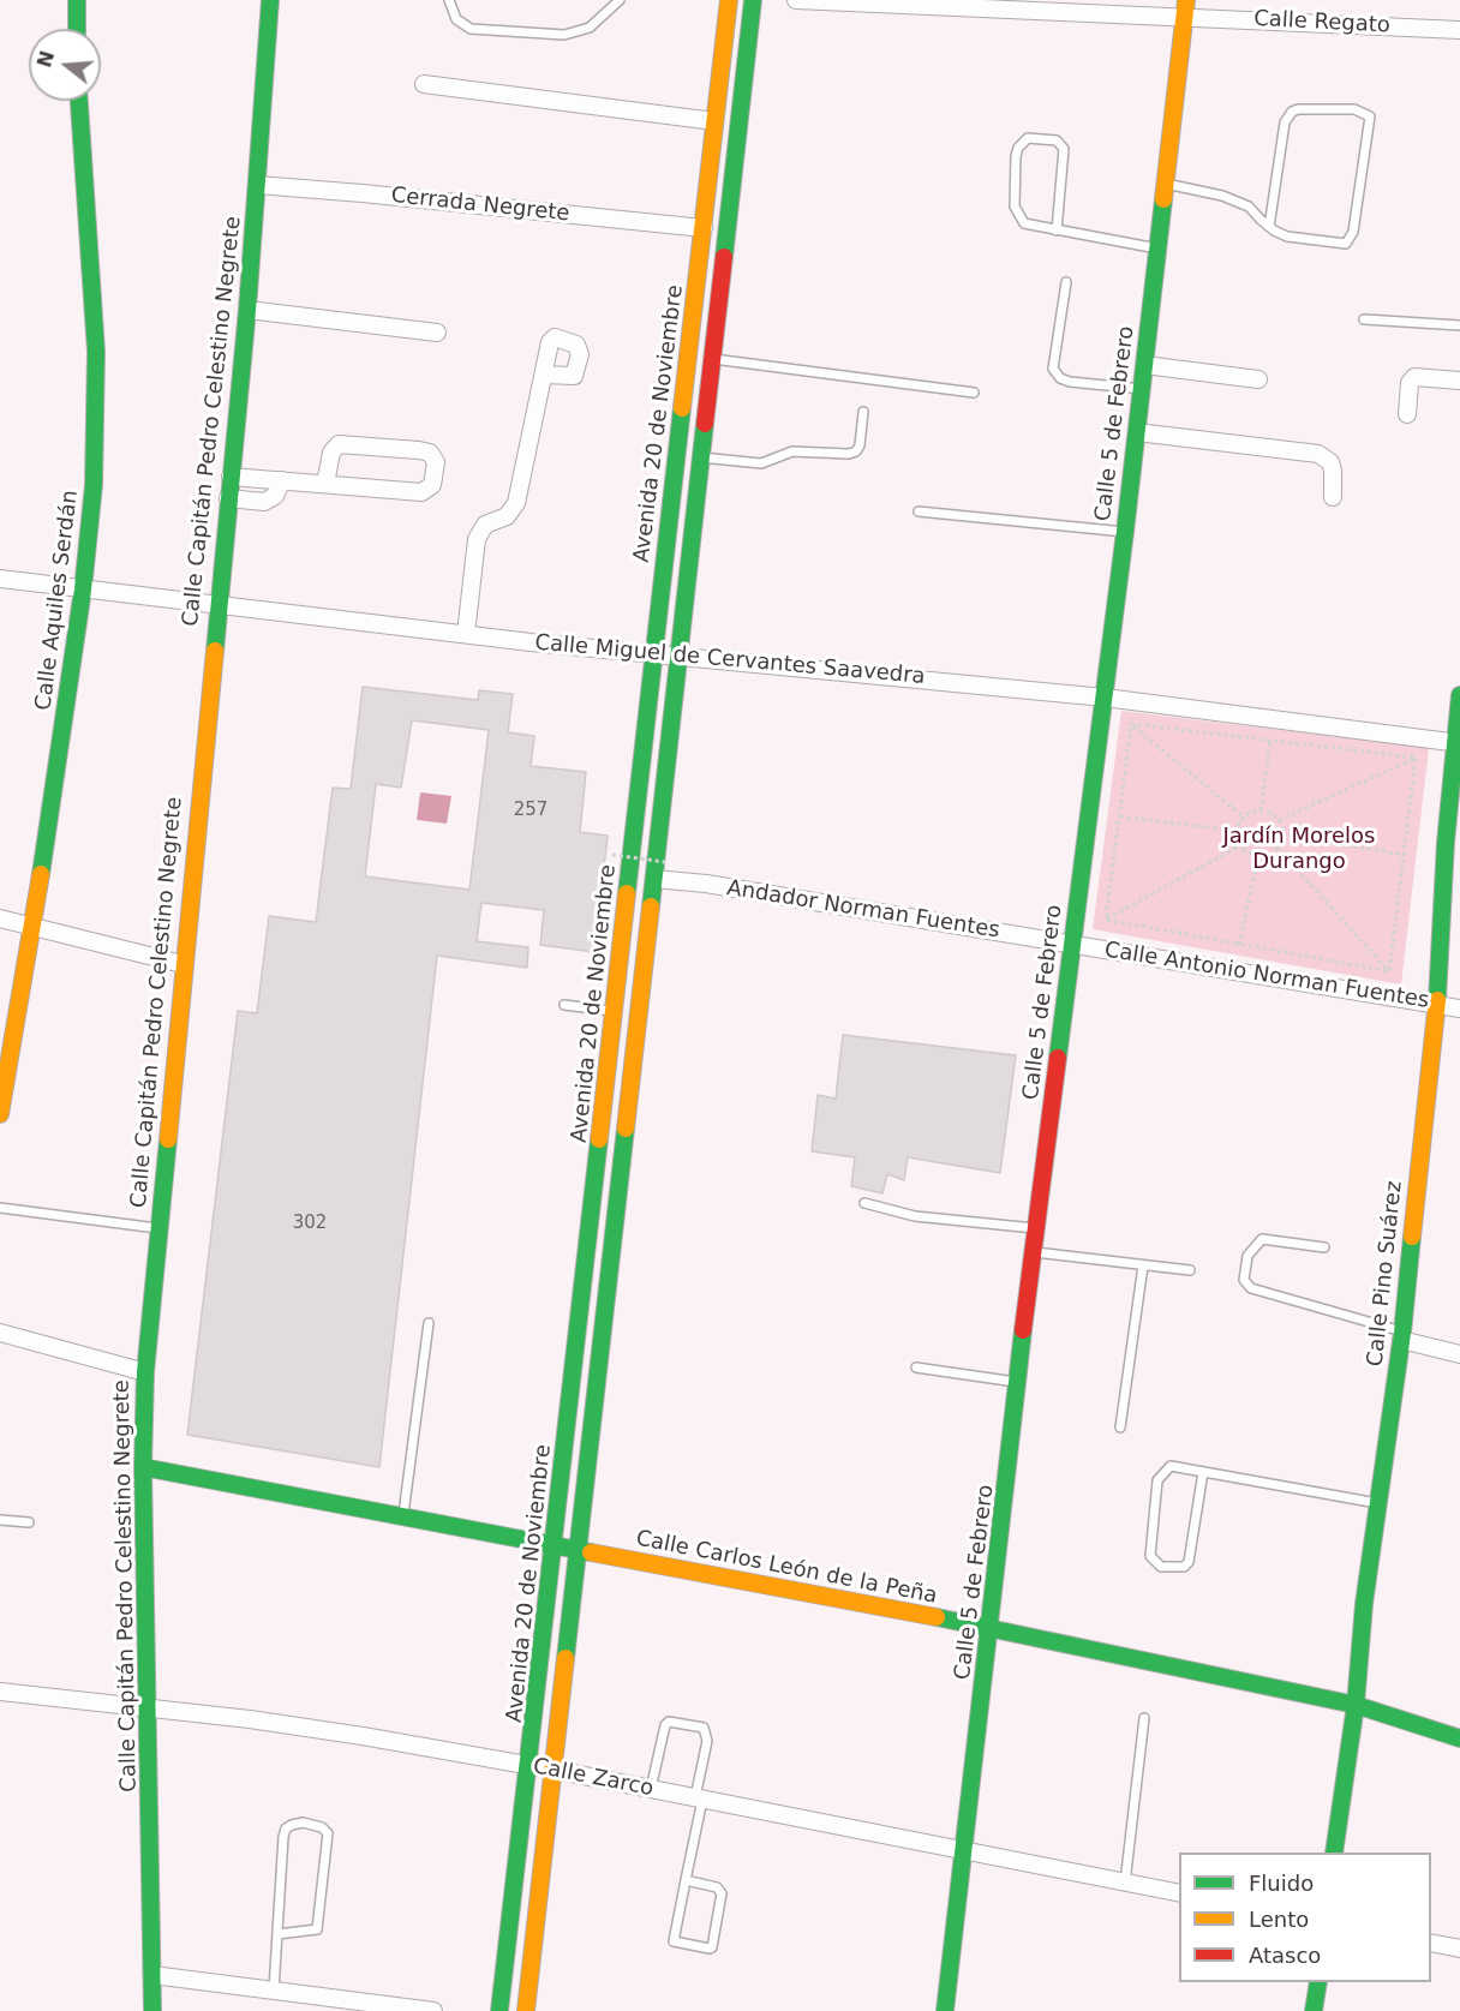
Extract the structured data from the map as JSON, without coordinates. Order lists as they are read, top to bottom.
{
  "streets": {
    "street": [
      "Calle Regato",
      "Cerrada Negrete",
      "Calle Capitán Pedro Celestino Negrete",
      "Avenida 20 de Noviembre",
      "Calle 5 de Febrero",
      "Calle Aquiles Serdán",
      "Calle Miguel de Cervantes Saavedra",
      "Andador Norman Fuentes",
      "Calle Antonio Norman Fuentes",
      "Calle Pino Suárez",
      "Calle Carlos León de la Peña",
      "Calle Zarco"
    ]
  },
  "crossings": [
    ["Calle Regato", "Calle 5 de Febrero"],
    ["Cerrada Negrete", "Calle Capitán Pedro Celestino Negrete"],
    ["Cerrada Negrete", "Avenida 20 de Noviembre"],
    ["Calle Capitán Pedro Celestino Negrete", "Calle Miguel de Cervantes Saavedra"],
    ["Calle Capitán Pedro Celestino Negrete", "Calle Carlos León de la Peña"],
    ["Calle Capitán Pedro Celestino Negrete", "Calle Zarco"],
    ["Avenida 20 de Noviembre", "Calle Miguel de Cervantes Saavedra"],
    ["Avenida 20 de Noviembre", "Andador Norman Fuentes"],
    ["Avenida 20 de Noviembre", "Calle Carlos León de la Peña"],
    ["Avenida 20 de Noviembre", "Calle Zarco"],
    ["Calle 5 de Febrero", "Calle Miguel de Cervantes Saavedra"],
    ["Calle 5 de Febrero", "Andador Norman Fuentes"],
    ["Calle 5 de Febrero", "Calle Antonio Norman Fuentes"],
    ["Calle 5 de Febrero", "Calle Carlos León de la Peña"],
    ["Calle 5 de Febrero", "Calle Zarco"],
    ["Calle Aquiles Serdán", "Calle Miguel de Cervantes Saavedra"],
    ["Calle Miguel de Cervantes Saavedra", "Calle Pino Suárez"],
    ["Andador Norman Fuentes", "Calle Antonio Norman Fuentes"],
    ["Calle Antonio Norman Fuentes", "Calle Pino Suárez"],
    ["Calle Pino Suárez", "Calle Carlos León de la Peña"]
  ],
  "parks": ["Jardín Morelos Durango"],
  "house_numbers": ["257", "302"],
  "legend": ["Fluido", "Lento", "Atasco"],
  "north": "left"
}
